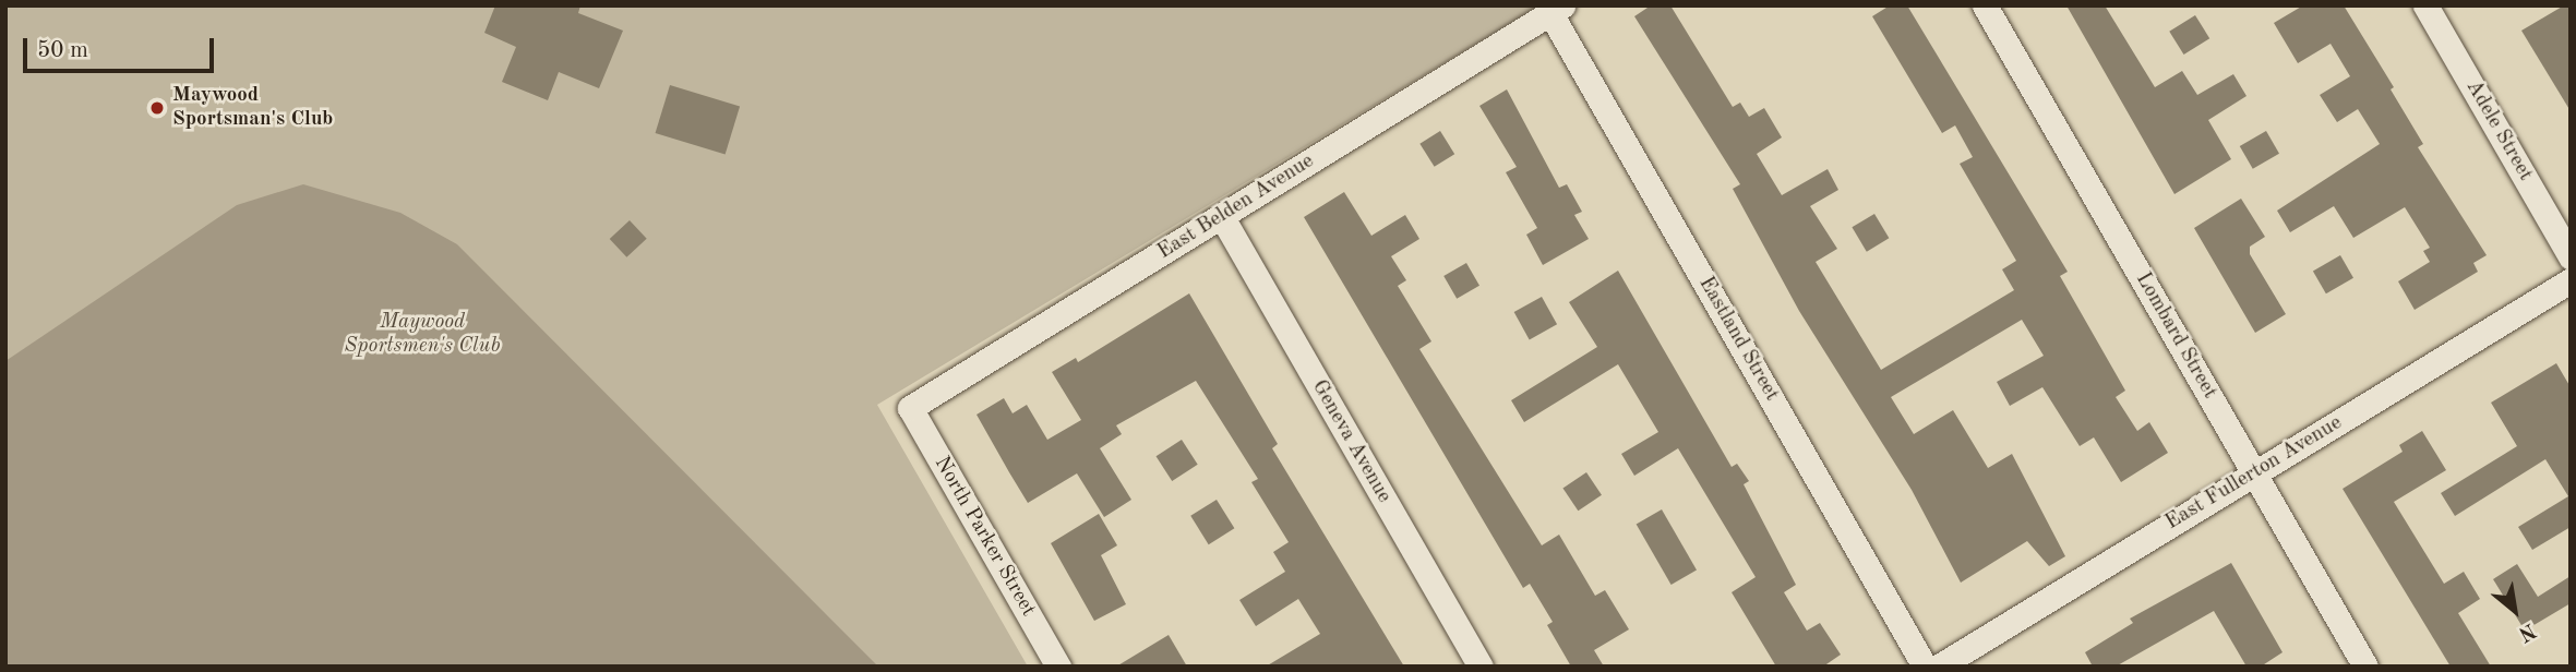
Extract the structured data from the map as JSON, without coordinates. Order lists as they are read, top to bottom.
{
  "streets": {
    "street": [
      "Adele Street",
      "East Belden Avenue",
      "Lombard Street",
      "Eastland Street",
      "Geneva Avenue",
      "East Fullerton Avenue",
      "North Parker Street"
    ]
  },
  "crossings": [
    ["East Belden Avenue", "Eastland Street"],
    ["East Belden Avenue", "Geneva Avenue"],
    ["East Belden Avenue", "North Parker Street"],
    ["Lombard Street", "East Fullerton Avenue"]
  ],
  "parks": ["Maywood Sportsmen's Club"],
  "places": ["Maywood Sportsman's Club"],
  "scale_bar": "50 m",
  "north": "bottom right"
}
